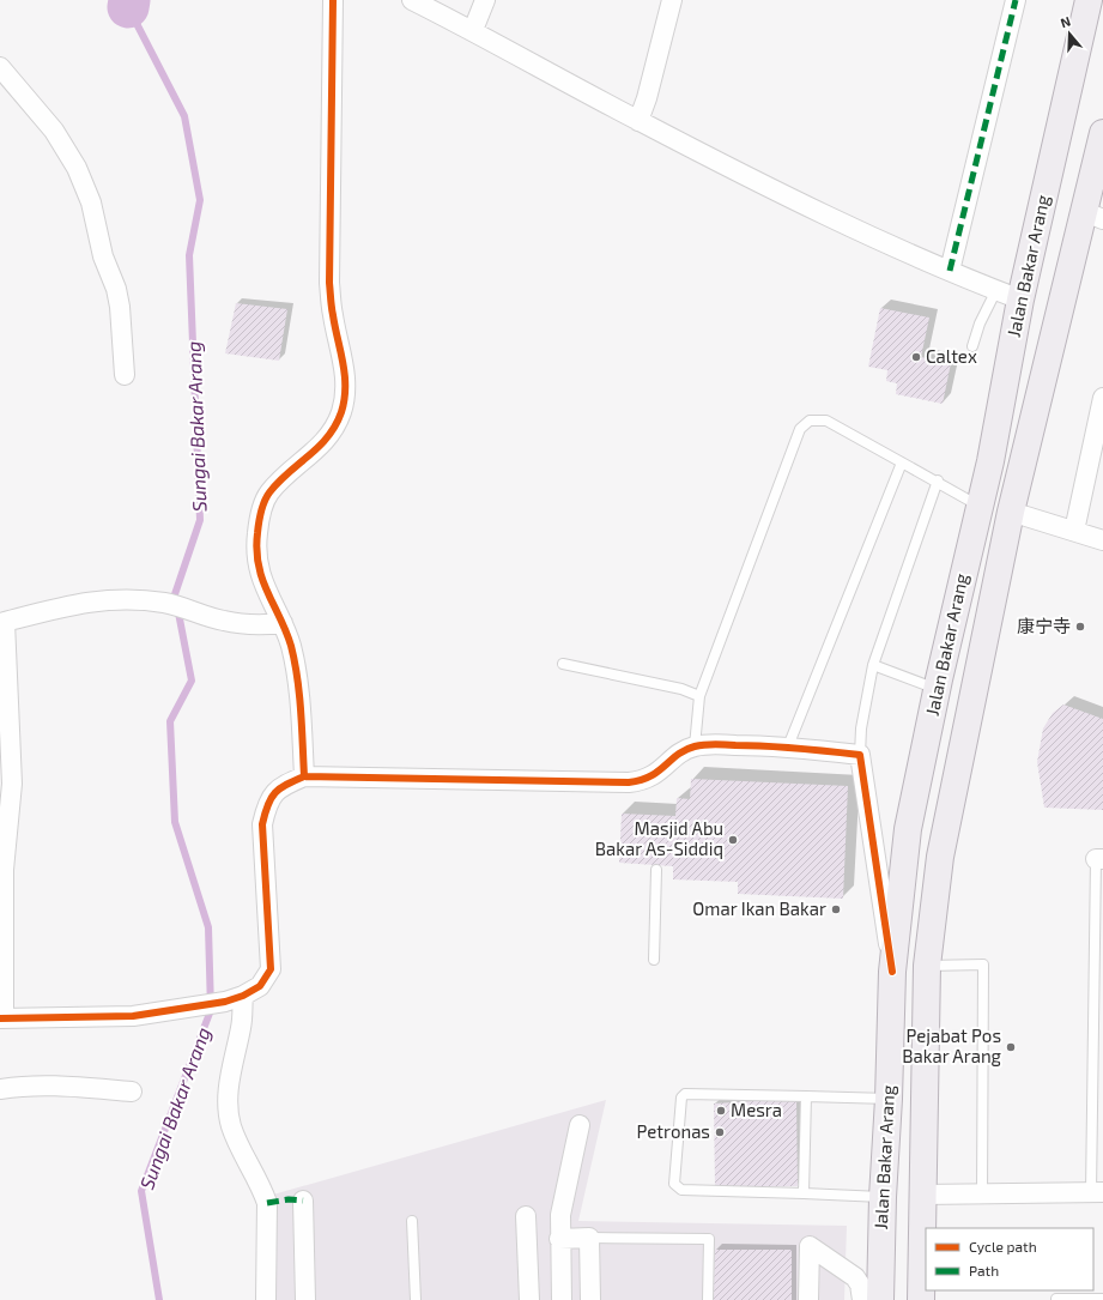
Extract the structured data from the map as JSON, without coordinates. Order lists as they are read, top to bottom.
{
  "streets": {
    "main road": ["Jalan Bakar Arang"]
  },
  "water": ["Sungai Bakar Arang"],
  "places": [
    "Caltex",
    "康宁寺",
    "Masjid Abu Bakar As-Siddiq",
    "Omar Ikan Bakar",
    "Pejabat Pos Bakar Arang",
    "Mesra",
    "Petronas"
  ],
  "legend": ["Cycle path", "Path"],
  "north": "top"
}
